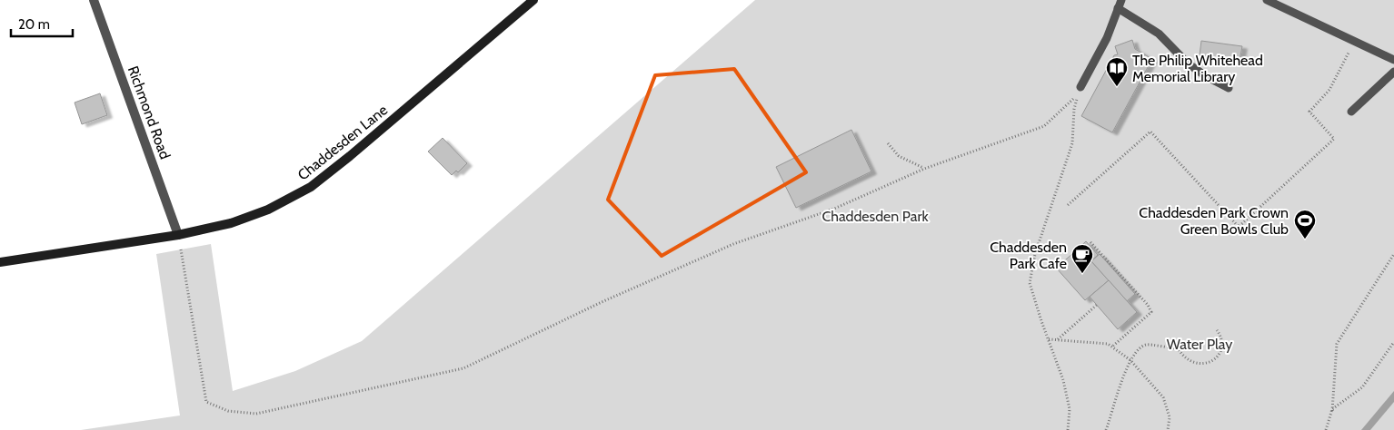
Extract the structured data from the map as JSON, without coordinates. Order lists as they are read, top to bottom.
{
  "streets": {
    "street": ["Richmond Road", "Chaddesden Lane"]
  },
  "crossings": [
    ["Richmond Road", "Chaddesden Lane"]
  ],
  "parks": ["Chaddesden Park", "Water Play"],
  "places": {
    "library": ["The Philip Whitehead Memorial Library"],
    "sports": ["Chaddesden Park Crown Green Bowls Club"],
    "cafe": ["Chaddesden Park Cafe"]
  },
  "scale_bar": "20 m"
}
